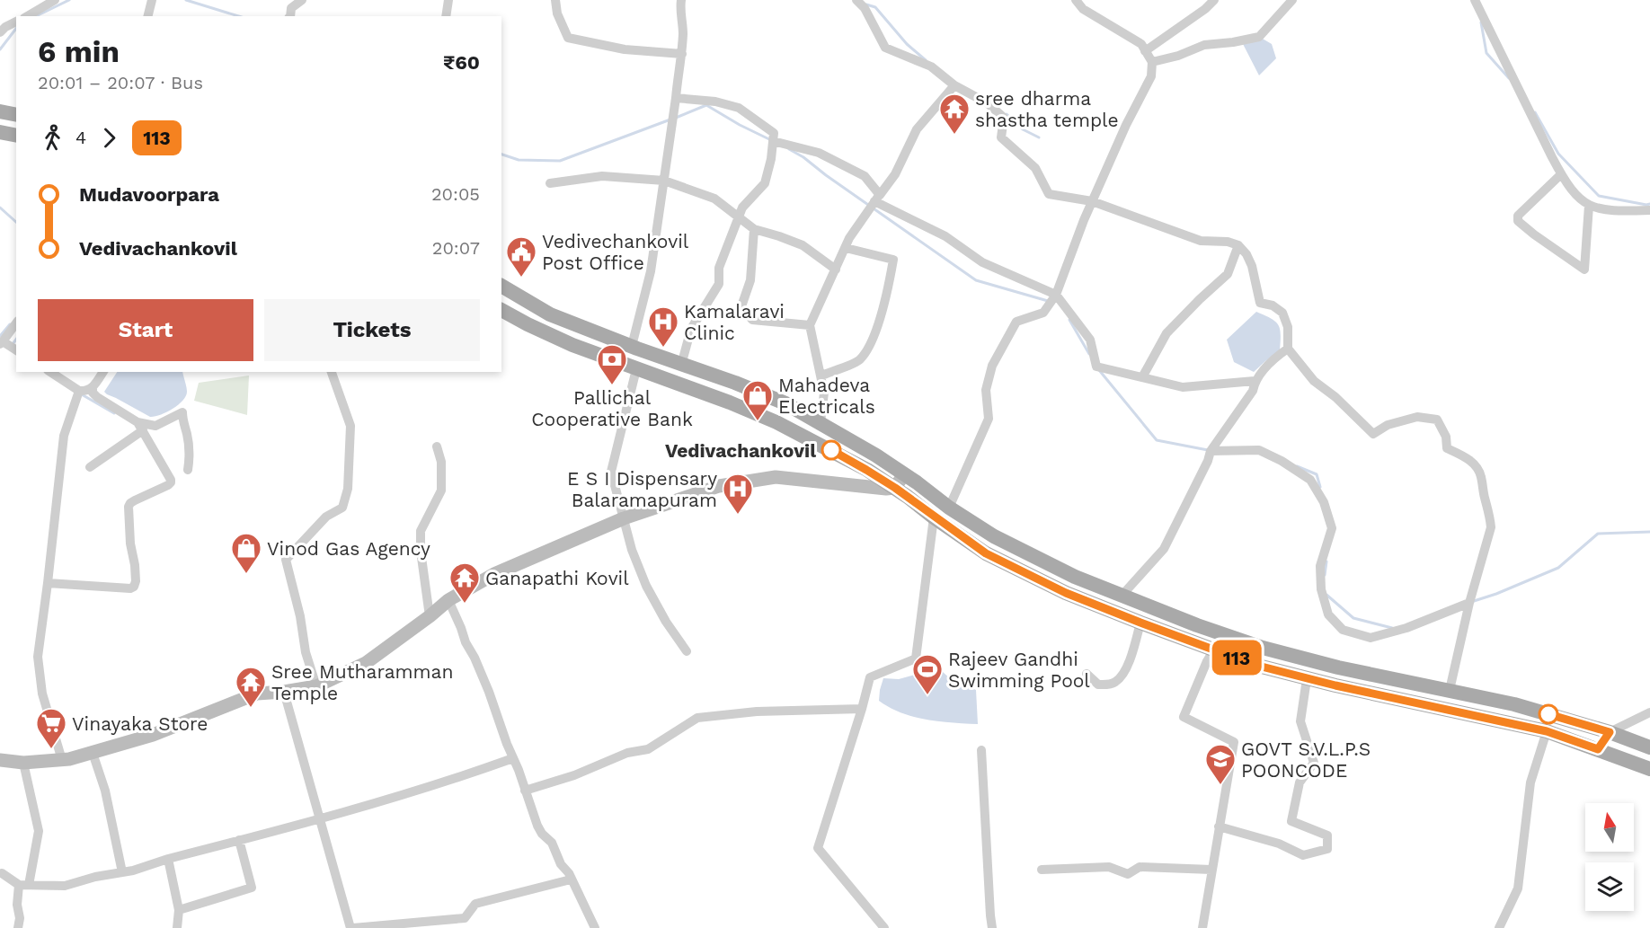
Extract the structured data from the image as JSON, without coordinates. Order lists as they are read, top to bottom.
{
  "places": {
    "temple": ["sree dharma shastha temple", "Ganapathi Kovil", "Sree Mutharamman Temple"],
    "public building": ["Vedivechankovil Post Office"],
    "hospital": ["Kamalaravi Clinic", "E S I Dispensary Balaramapuram"],
    "bank": ["Pallichal Cooperative Bank"],
    "shop": ["Mahadeva Electricals", "Vinod Gas Agency"],
    "other": ["Vedivachankovil"],
    "sports": ["Rajeev Gandhi Swimming Pool"],
    "supermarket": ["Vinayaka Store"],
    "school or university": ["GOVT S.V.L.P.S POONCODE"]
  },
  "lines": ["bus line 113"],
  "north": "top",
  "page": {
    "on_map": "113",
    "heading": ["6 min", "20:01 – 20:07 · Bus", "₹60"],
    "legs": ["4", "113"],
    "list": [
      {
        "name": "Mudavoorpara",
        "value": "20:05"
      },
      {
        "name": "Vedivachankovil",
        "value": "20:07"
      }
    ],
    "buttons": ["Start", "Tickets"]
  }
}
